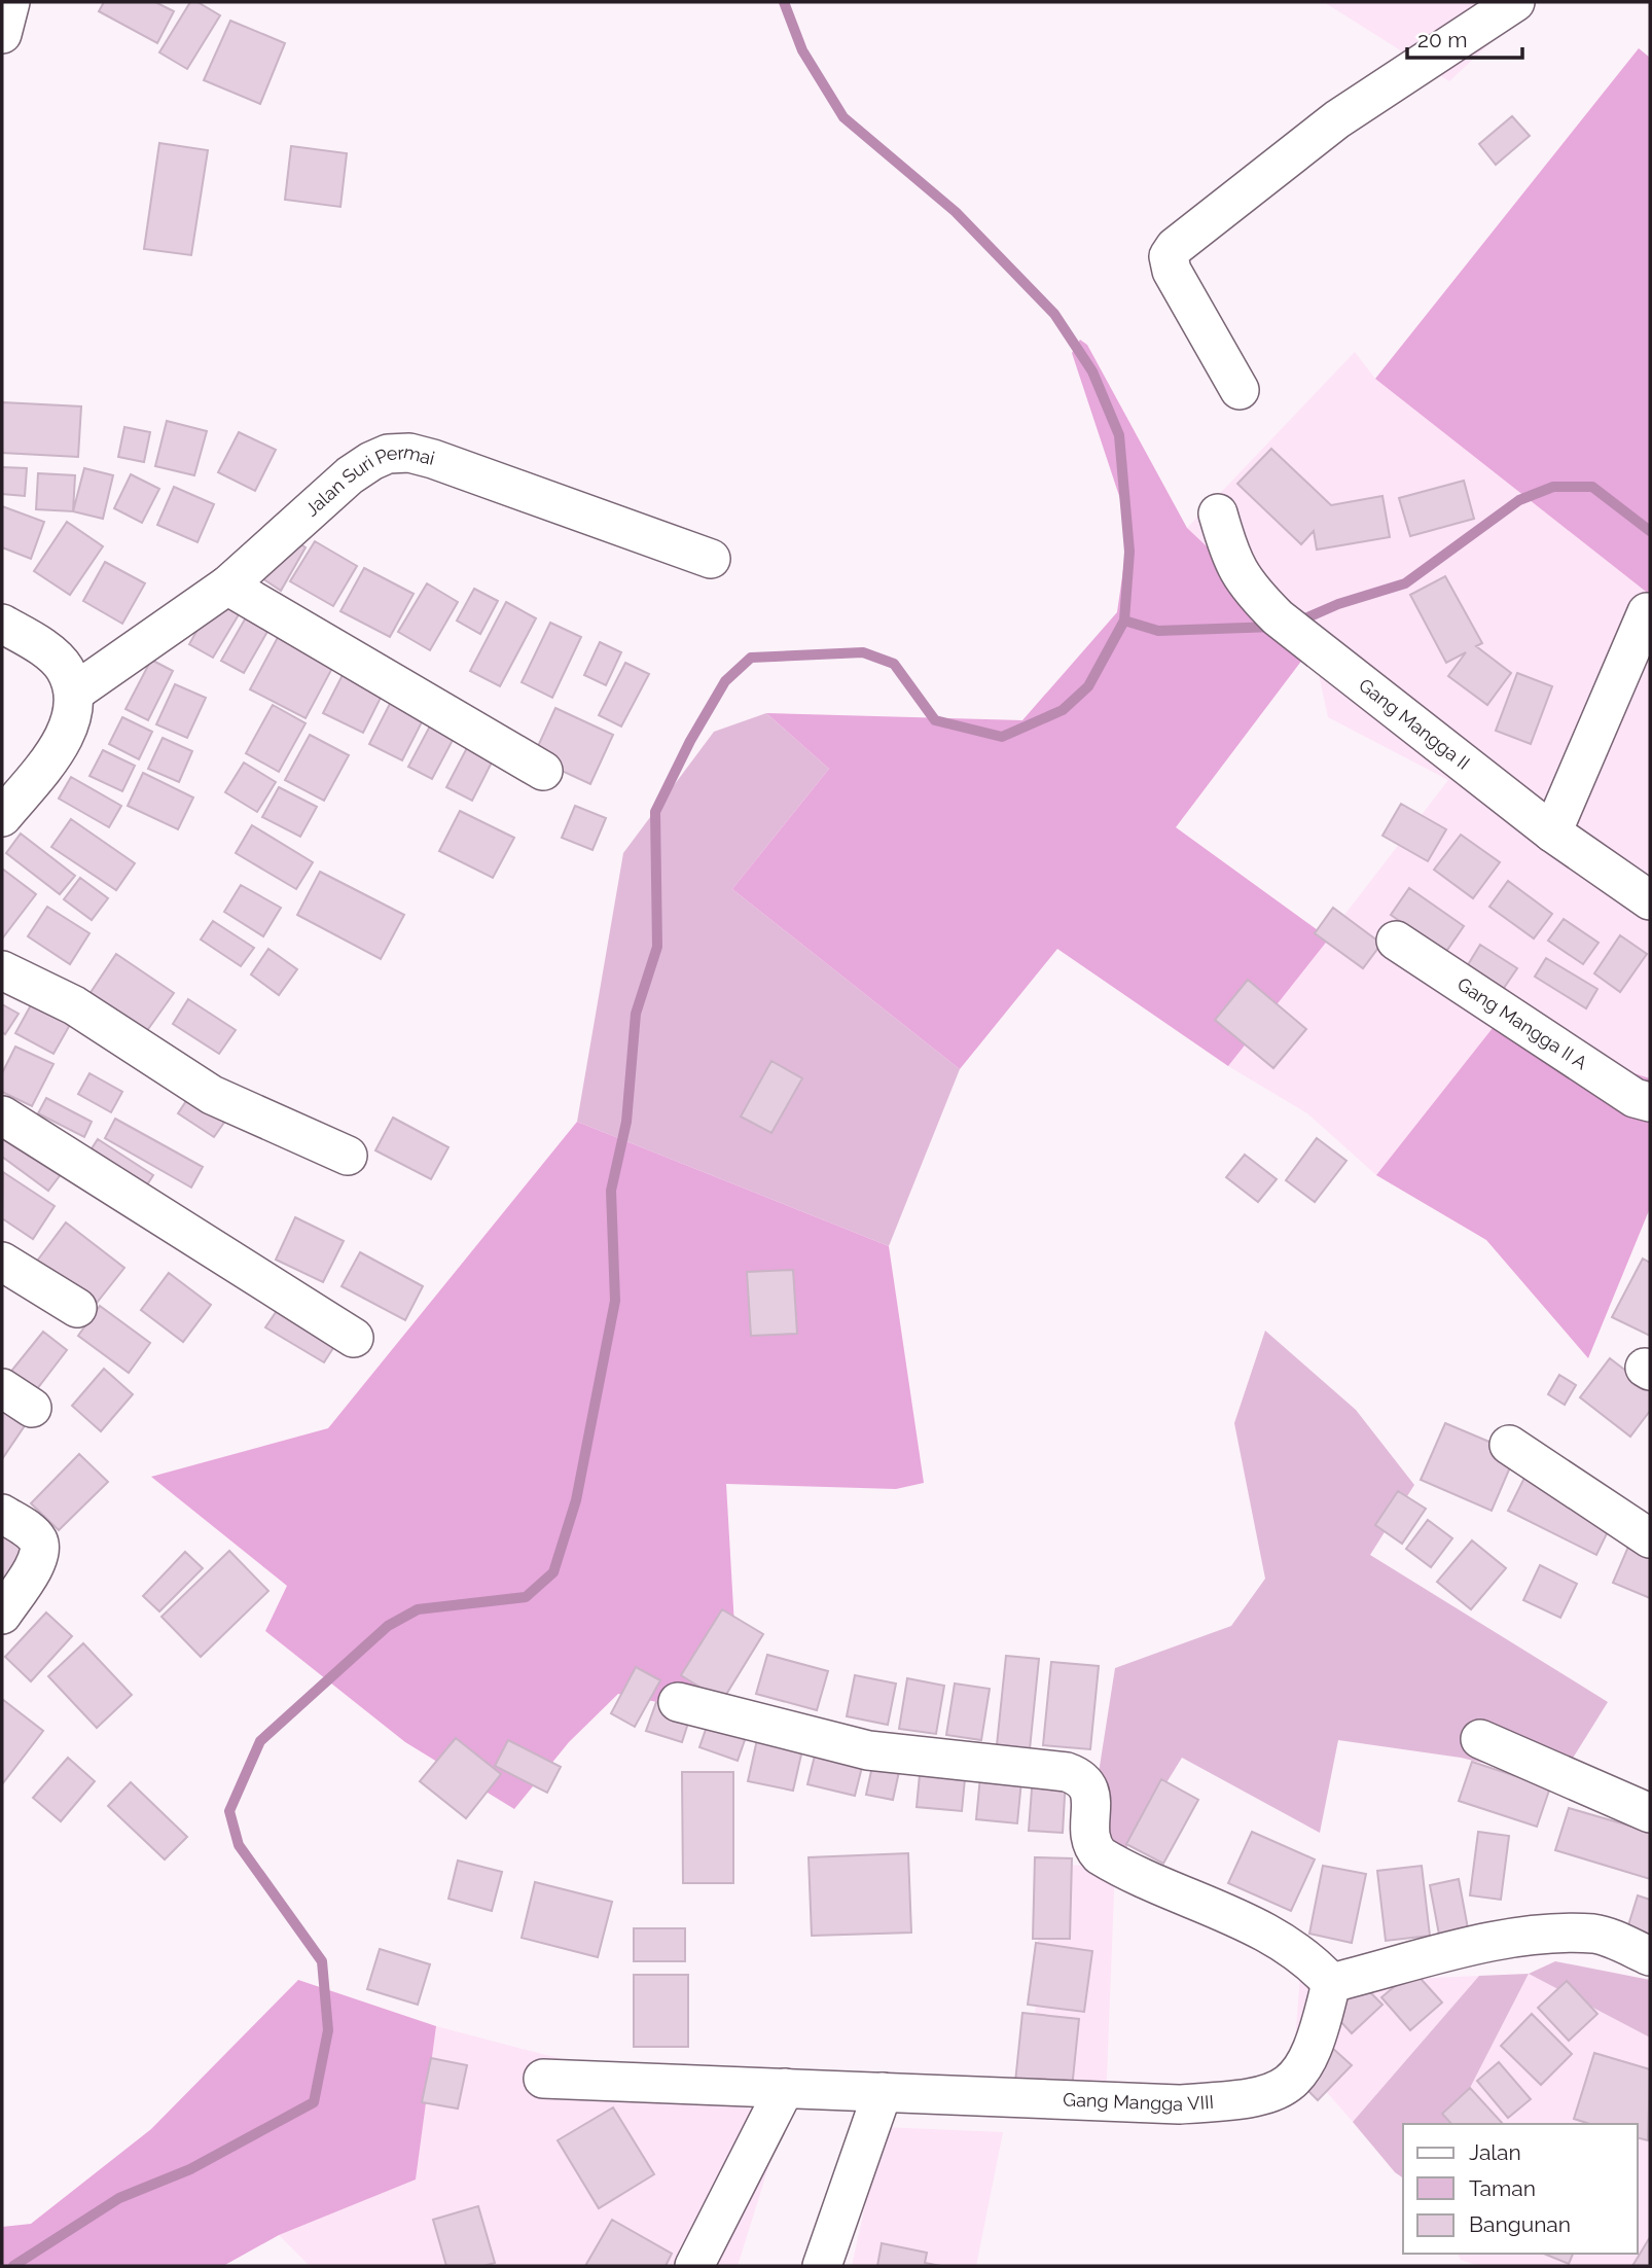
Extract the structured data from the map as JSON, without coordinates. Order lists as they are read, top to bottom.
{
  "streets": {
    "street": [
      "Jalan Suri Permai",
      "Gang Mangga II",
      "Gang Mangga II A",
      "Gang Mangga VIII"
    ]
  },
  "legend": ["Jalan", "Taman", "Bangunan"],
  "scale_bar": "20 m"
}
